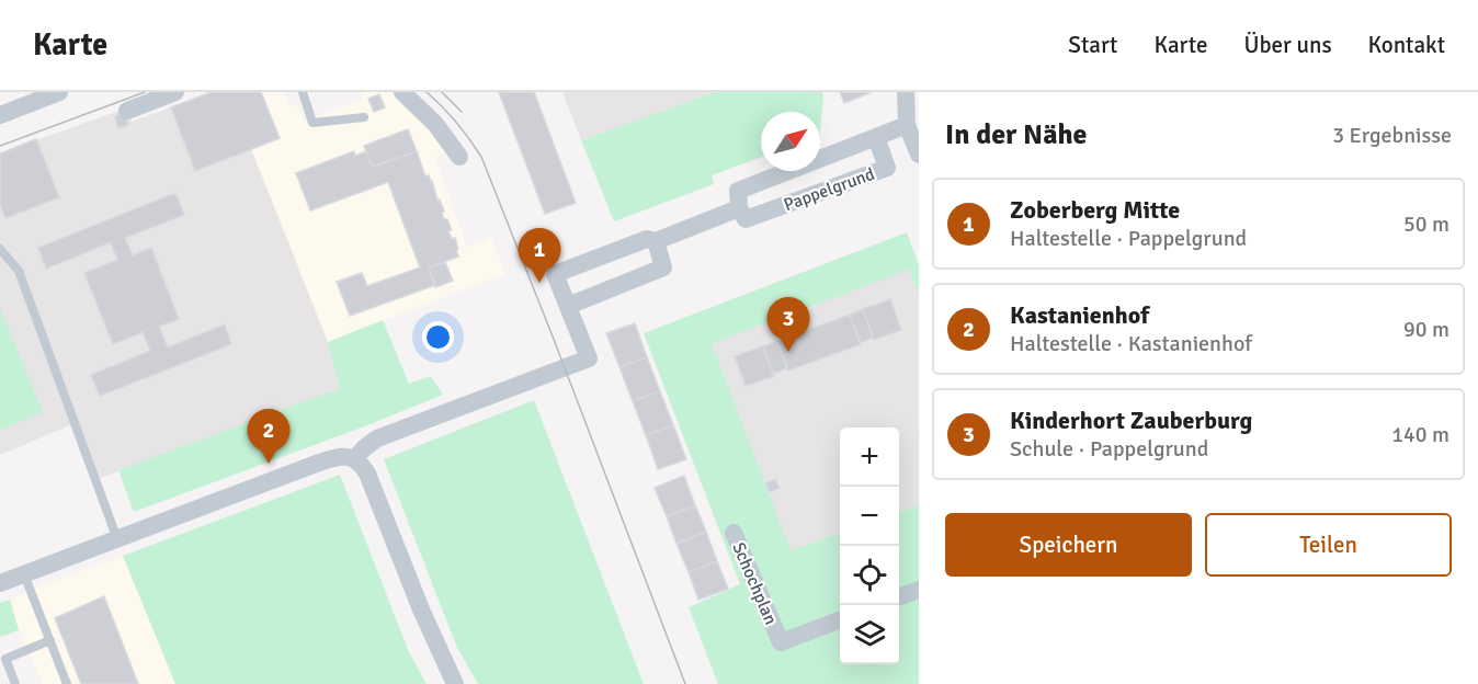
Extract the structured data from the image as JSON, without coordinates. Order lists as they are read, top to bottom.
{
  "streets": {
    "street": ["Pappelgrund", "Schochplan"]
  },
  "north": "top right",
  "page": {
    "header": "Karte",
    "nav": [
      "Start",
      "Karte",
      "Über uns",
      "Kontakt"
    ],
    "heading": ["In der Nähe", "3 Ergebnisse"],
    "list": [
      {
        "mark": "1",
        "name": "Zoberberg Mitte",
        "note": "Haltestelle · Pappelgrund",
        "value": "50 m"
      },
      {
        "mark": "2",
        "name": "Kastanienhof",
        "note": "Haltestelle · Kastanienhof",
        "value": "90 m"
      },
      {
        "mark": "3",
        "name": "Kinderhort Zauberburg",
        "note": "Schule · Pappelgrund",
        "value": "140 m"
      }
    ],
    "pins": ["1", "3", "2"],
    "map_buttons": ["+", "−"],
    "buttons": ["Speichern", "Teilen"]
  }
}
